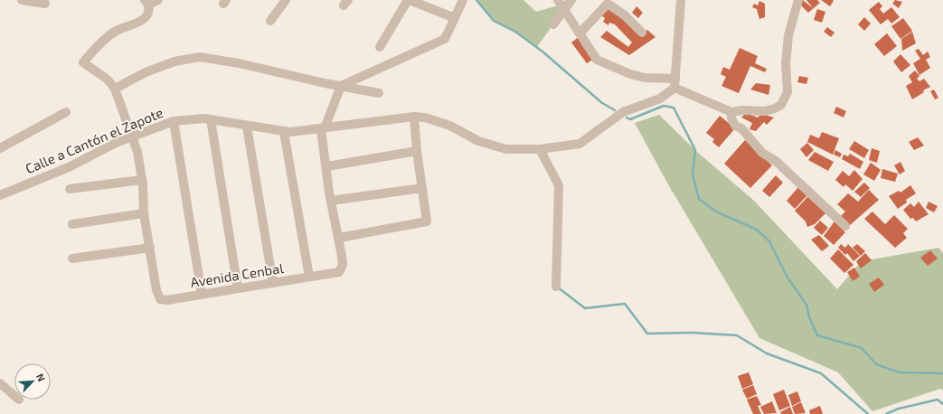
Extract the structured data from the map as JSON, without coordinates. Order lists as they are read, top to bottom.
{
  "streets": {
    "street": ["Calle a Cantón el Zapote", "Avenida Cenbal"]
  },
  "crossings": [
    ["Calle a Cantón el Zapote", "Avenida Cenbal"]
  ],
  "north": "top right"
}
